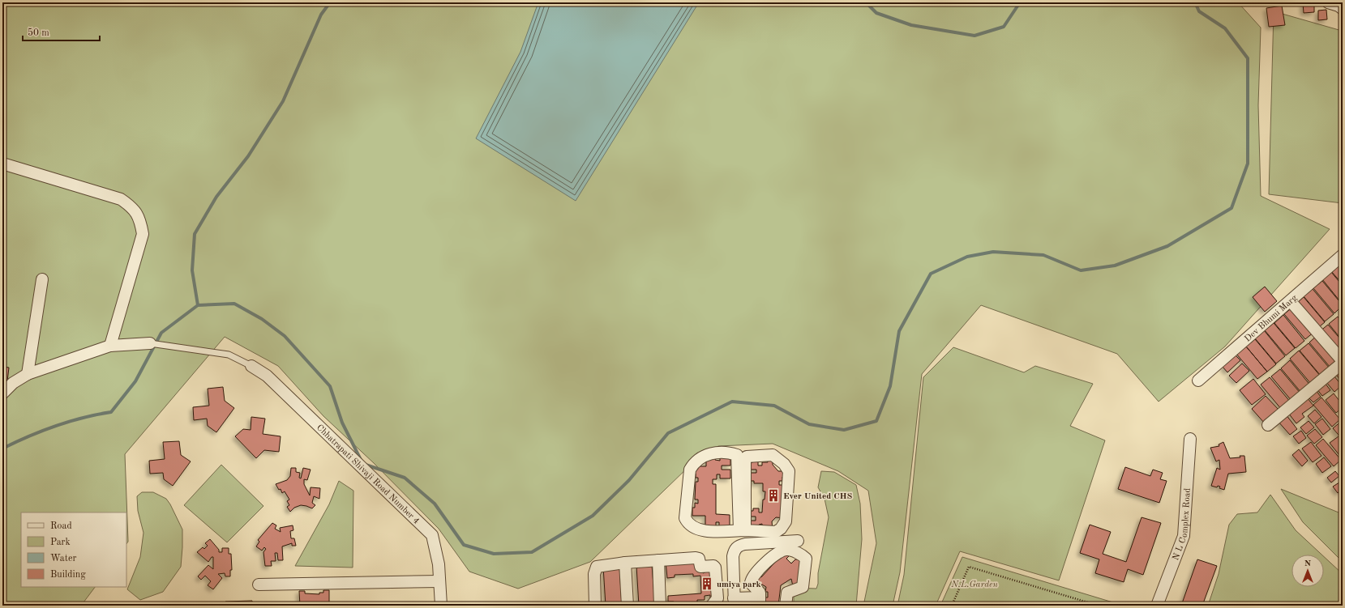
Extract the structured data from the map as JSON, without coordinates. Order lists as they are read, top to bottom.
{
  "streets": {
    "street": ["Dev Bhumi Marg", "Chhatrapati Shivaji Road Number 4", "N L Complex Road"]
  },
  "parks": ["N.L.Garden"],
  "places": {
    "building": ["Ever United CHS", "umiya park"]
  },
  "legend": [
    "Road",
    "Park",
    "Water",
    "Building"
  ],
  "scale_bar": "50 m",
  "north": "top"
}
